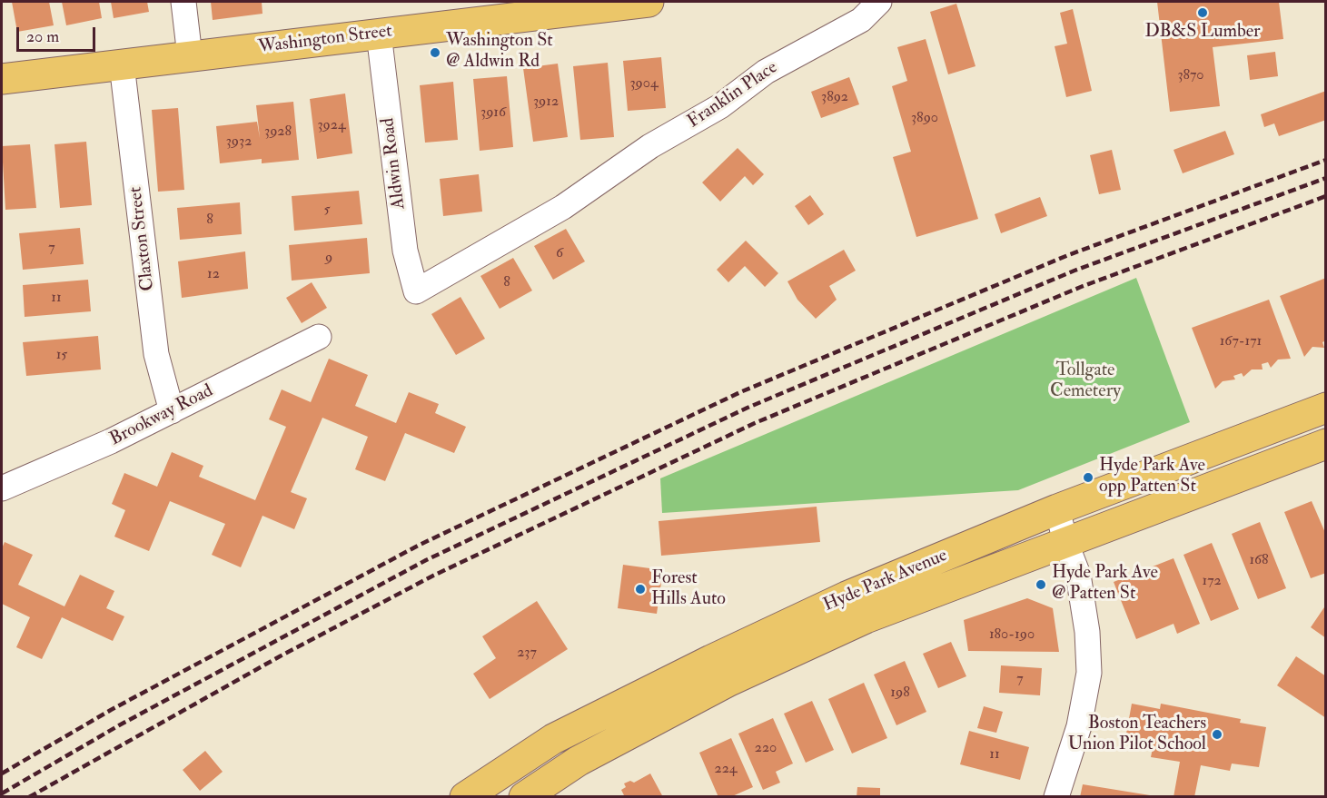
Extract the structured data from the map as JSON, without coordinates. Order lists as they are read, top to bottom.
{
  "streets": {
    "main road": ["Washington Street", "Hyde Park Avenue"],
    "street": [
      "Franklin Place",
      "Aldwin Road",
      "Claxton Street",
      "Brookway Road"
    ]
  },
  "crossings": [
    ["Washington Street", "Aldwin Road"],
    ["Washington Street", "Claxton Street"],
    ["Franklin Place", "Aldwin Road"],
    ["Claxton Street", "Brookway Road"]
  ],
  "parks": ["Tollgate Cemetery"],
  "places": [
    "DB&S Lumber",
    "Washington St @ Aldwin Rd",
    "Hyde Park Ave opp Patten St",
    "Hyde Park Ave @ Patten St",
    "Forest Hills Auto",
    "Boston Teachers Union Pilot School"
  ],
  "house_numbers": [
    "3870",
    "3904",
    "3892",
    "3912",
    "3916",
    "3890",
    "3924",
    "3928",
    "3932",
    "5",
    "8",
    "7",
    "6",
    "9",
    "12",
    "8",
    "11",
    "167-171",
    "15",
    "168",
    "172",
    "180-190",
    "237",
    "7",
    "198",
    "220",
    "11",
    "224"
  ],
  "scale_bar": "20 m"
}
